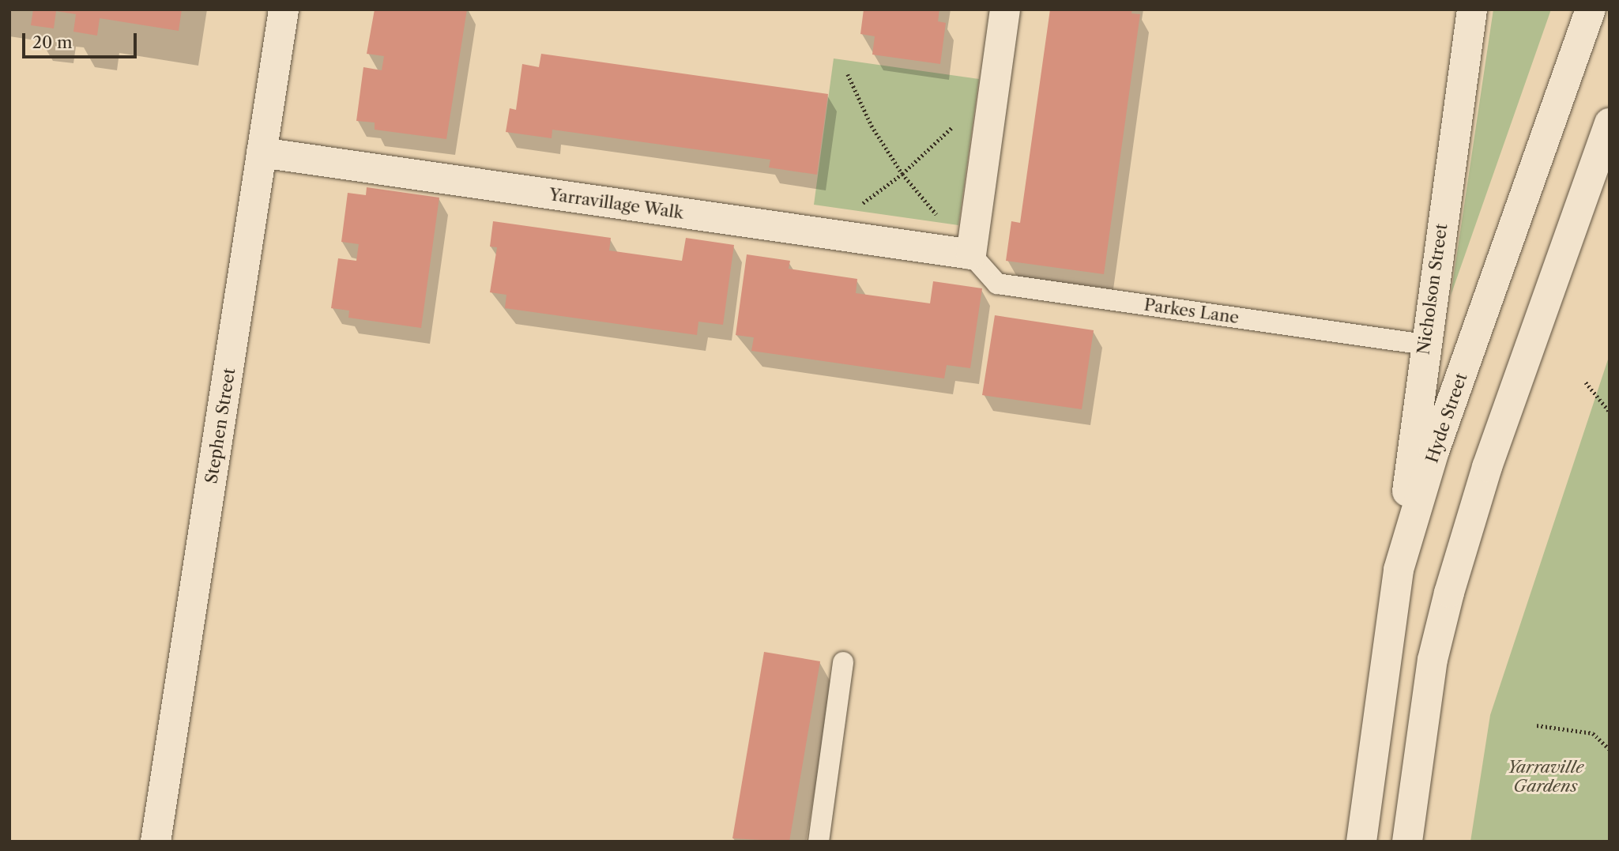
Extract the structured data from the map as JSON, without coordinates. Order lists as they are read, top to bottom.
{
  "streets": {
    "street": [
      "Yarravillage Walk",
      "Nicholson Street",
      "Hyde Street",
      "Stephen Street"
    ],
    "lane": ["Parkes Lane"]
  },
  "crossings": [
    ["Yarravillage Walk", "Parkes Lane"],
    ["Yarravillage Walk", "Stephen Street"],
    ["Nicholson Street", "Parkes Lane"],
    ["Nicholson Street", "Hyde Street"]
  ],
  "parks": ["Yarraville Gardens"],
  "scale_bar": "20 m"
}
